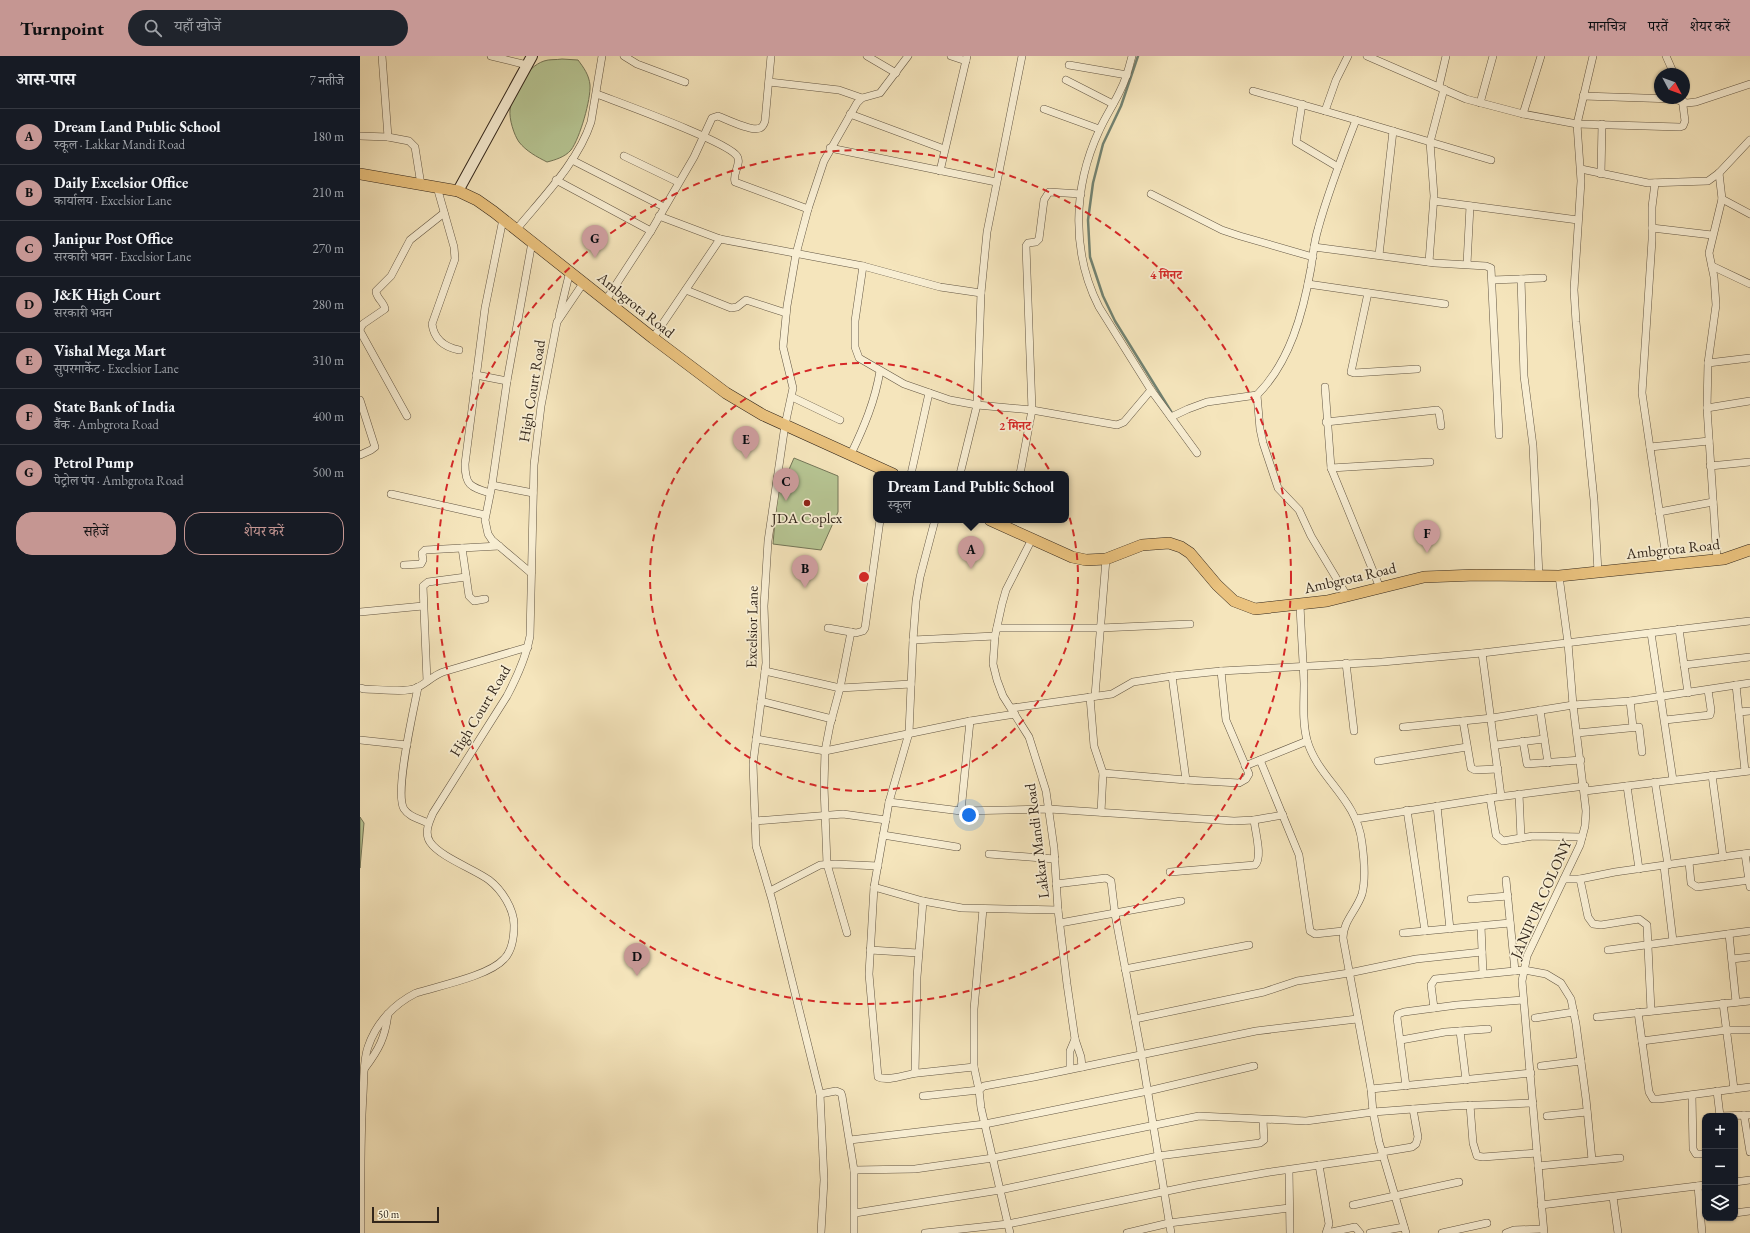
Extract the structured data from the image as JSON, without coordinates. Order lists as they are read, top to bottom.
{
  "streets": {
    "main road": ["Ambgrota Road"],
    "street": [
      "High Court Road",
      "Excelsior Lane",
      "Lakkar Mandi Road",
      "JANIPUR COLONY"
    ]
  },
  "crossings": [
    ["Ambgrota Road", "High Court Road"],
    ["Ambgrota Road", "Excelsior Lane"],
    ["Ambgrota Road", "Lakkar Mandi Road"],
    ["Ambgrota Road", "JANIPUR COLONY"]
  ],
  "places": ["JDA Coplex"],
  "scale_bar": "50 m",
  "north": "bottom right",
  "page": {
    "header": "Turnpoint",
    "search": "यहाँ खोजें",
    "nav": ["मानचित्र", "परतें", "शेयर करें"],
    "heading": ["आस-पास", "7 नतीजे"],
    "list": [
      {
        "mark": "A",
        "name": "Dream Land Public School",
        "note": "स्कूल · Lakkar Mandi Road",
        "value": "180 m"
      },
      {
        "mark": "B",
        "name": "Daily Excelsior Office",
        "note": "कार्यालय · Excelsior Lane",
        "value": "210 m"
      },
      {
        "mark": "C",
        "name": "Janipur Post Office",
        "note": "सरकारी भवन · Excelsior Lane",
        "value": "270 m"
      },
      {
        "mark": "D",
        "name": "J&K High Court",
        "note": "सरकारी भवन",
        "value": "280 m"
      },
      {
        "mark": "E",
        "name": "Vishal Mega Mart",
        "note": "सुपरमार्केट · Excelsior Lane",
        "value": "310 m"
      },
      {
        "mark": "F",
        "name": "State Bank of India",
        "note": "बैंक · Ambgrota Road",
        "value": "400 m"
      },
      {
        "mark": "G",
        "name": "Petrol Pump",
        "note": "पेट्रोल पंप · Ambgrota Road",
        "value": "500 m"
      }
    ],
    "pins": [
      "G",
      "E",
      "C",
      "F",
      "A",
      "B",
      "D"
    ],
    "popup": ["Dream Land Public School", "स्कूल"],
    "buttons": ["सहेजें", "शेयर करें"],
    "map_buttons": ["+", "−"],
    "scale": "50 m"
  },
  "rings": ["4 मिनट", "2 मिनट"]
}
